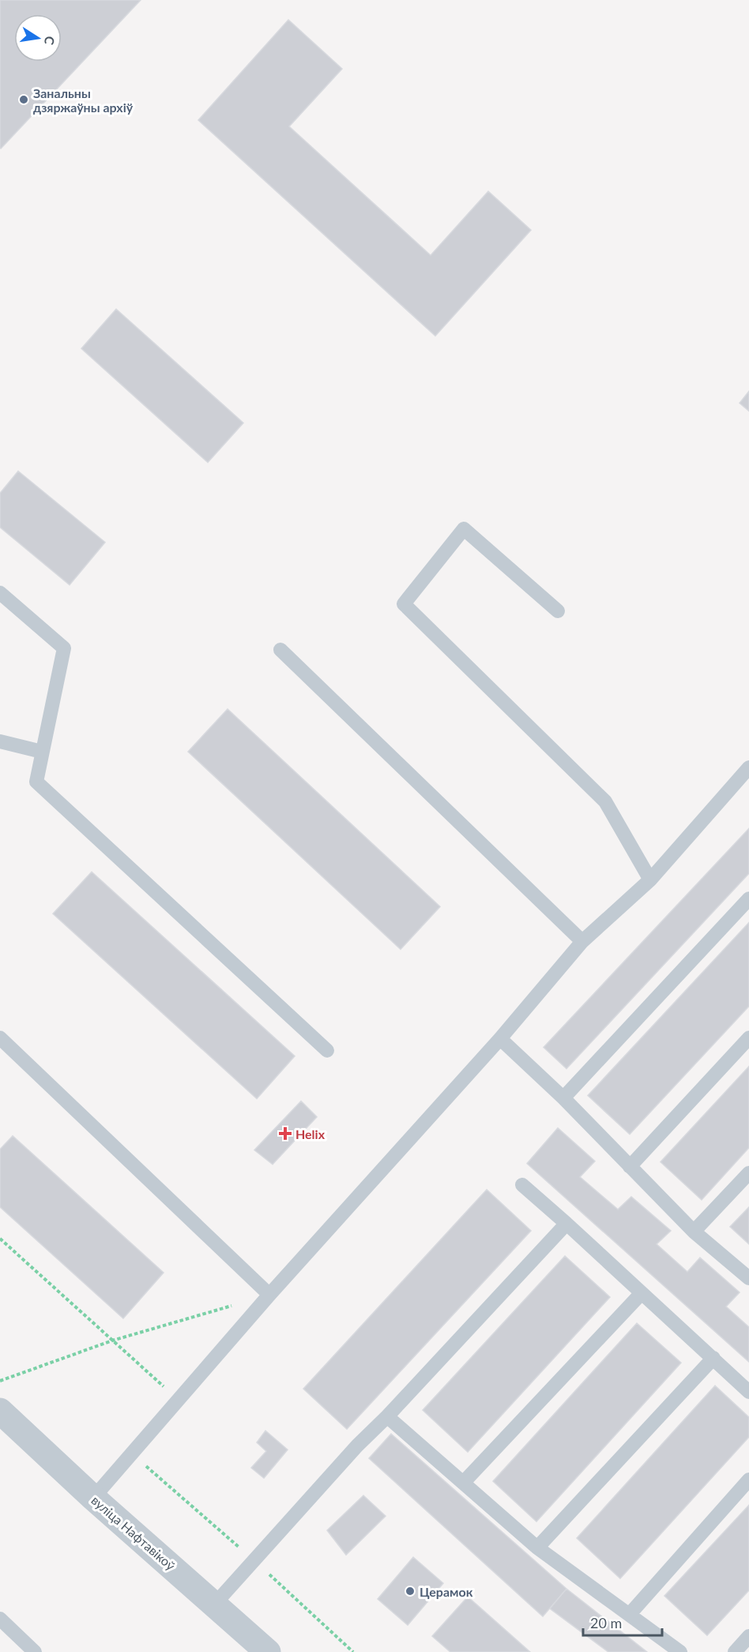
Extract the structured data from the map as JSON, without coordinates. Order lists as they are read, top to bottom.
{
  "streets": {
    "street": ["вуліца Нафтавікоў"]
  },
  "places": {
    "other": ["Занальны дзяржаўны архіў", "Церамок"],
    "health": ["Helix"]
  },
  "scale_bar": "20 m",
  "north": "right"
}
